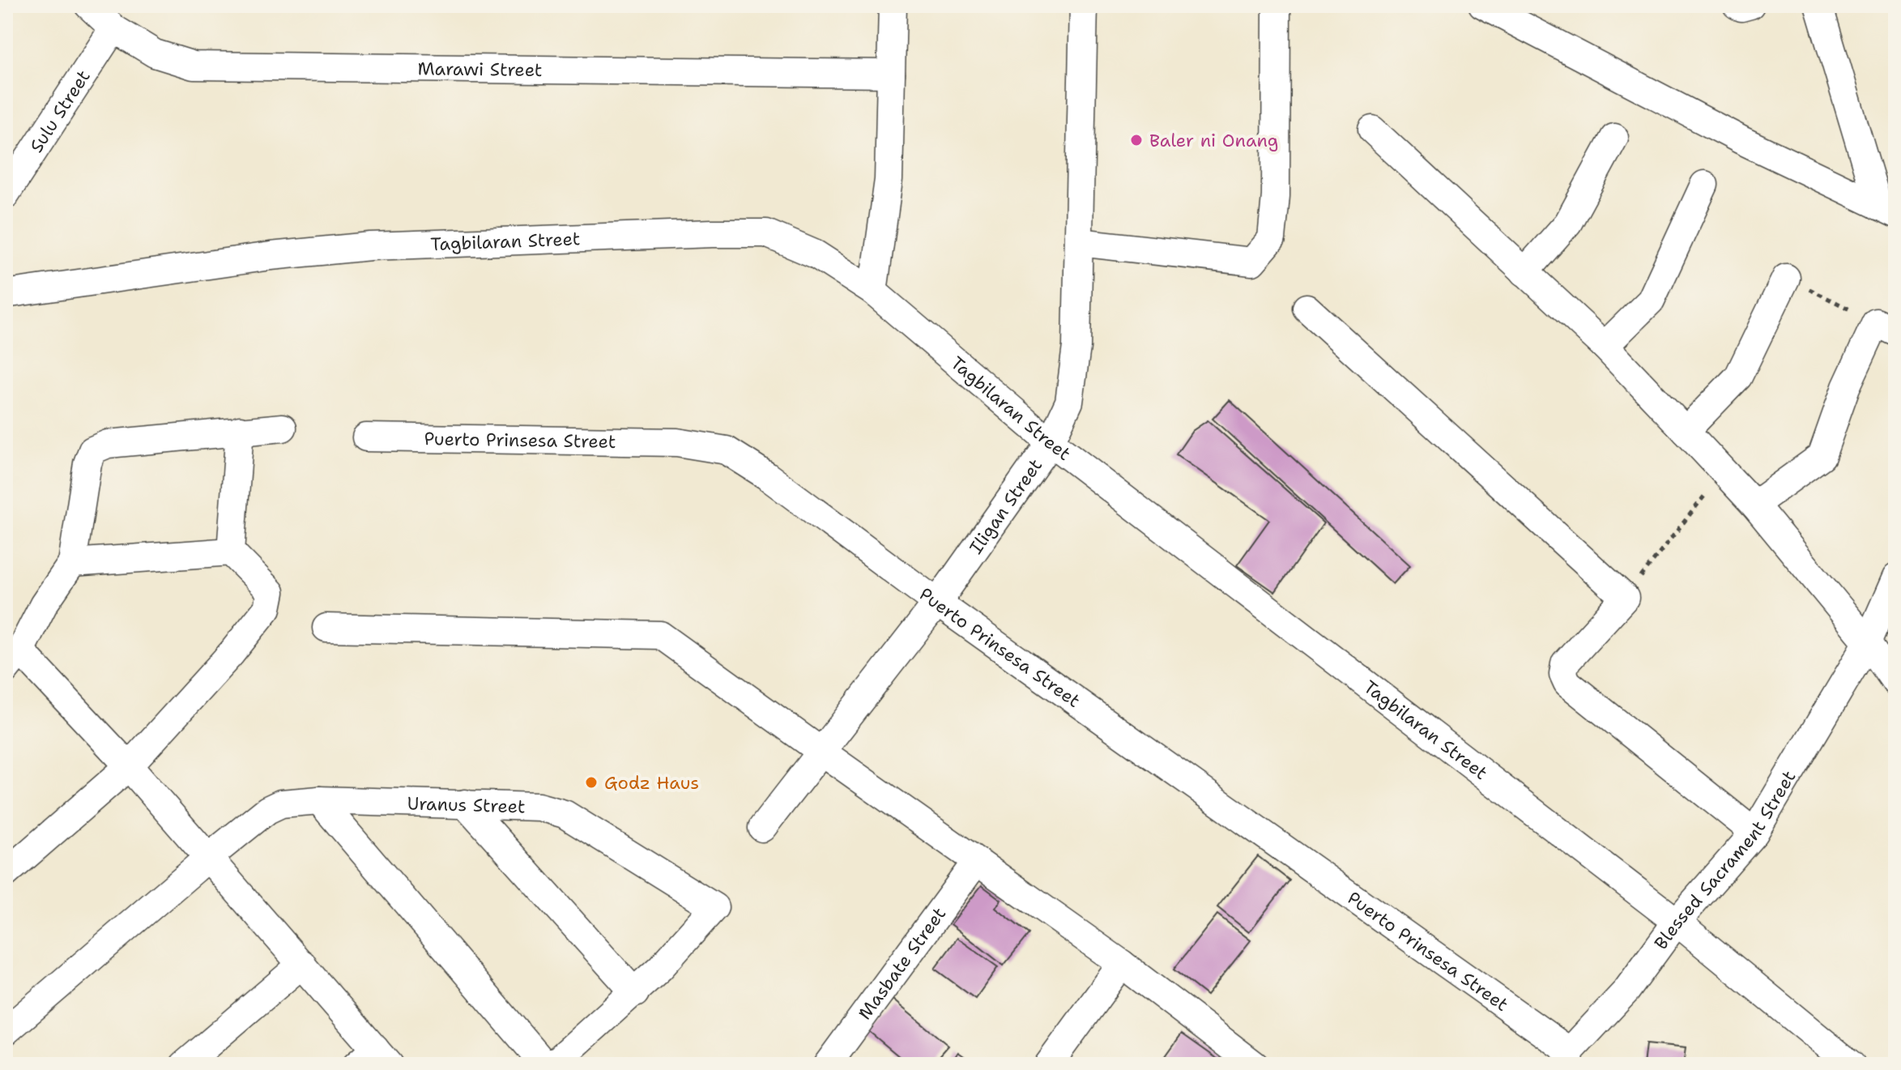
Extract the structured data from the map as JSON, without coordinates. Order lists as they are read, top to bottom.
{
  "streets": {
    "street": [
      "Marawi Street",
      "Sulu Street",
      "Tagbilaran Street",
      "Puerto Prinsesa Street",
      "Iligan Street",
      "Uranus Street",
      "Blessed Sacrament Street",
      "Masbate Street"
    ]
  },
  "crossings": [
    ["Marawi Street", "Sulu Street"],
    ["Tagbilaran Street", "Iligan Street"],
    ["Tagbilaran Street", "Blessed Sacrament Street"],
    ["Puerto Prinsesa Street", "Iligan Street"],
    ["Puerto Prinsesa Street", "Blessed Sacrament Street"]
  ],
  "places": ["Baler ni Onang", "Godz Haus"]
}
